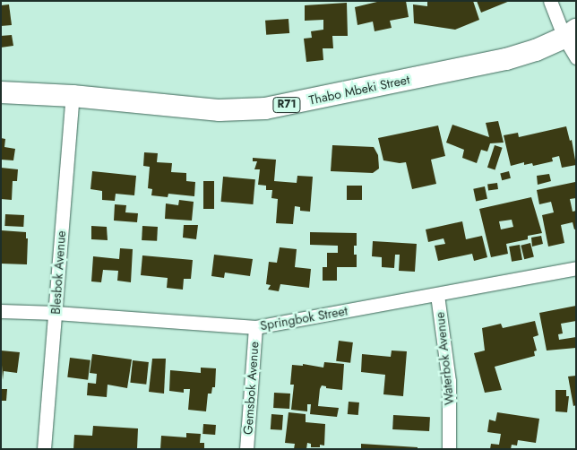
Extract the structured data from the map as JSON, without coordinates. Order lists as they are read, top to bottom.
{
  "streets": {
    "main road": ["Thabo Mbeki Street", "R71"],
    "street": [
      "Blesbok Avenue",
      "Springbok Street",
      "Waterbok Avenue",
      "Gemsbok Avenue"
    ]
  },
  "crossings": [
    ["Thabo Mbeki Street", "Blesbok Avenue"],
    ["Blesbok Avenue", "Springbok Street"],
    ["Springbok Street", "Waterbok Avenue"],
    ["Springbok Street", "Gemsbok Avenue"]
  ]
}
